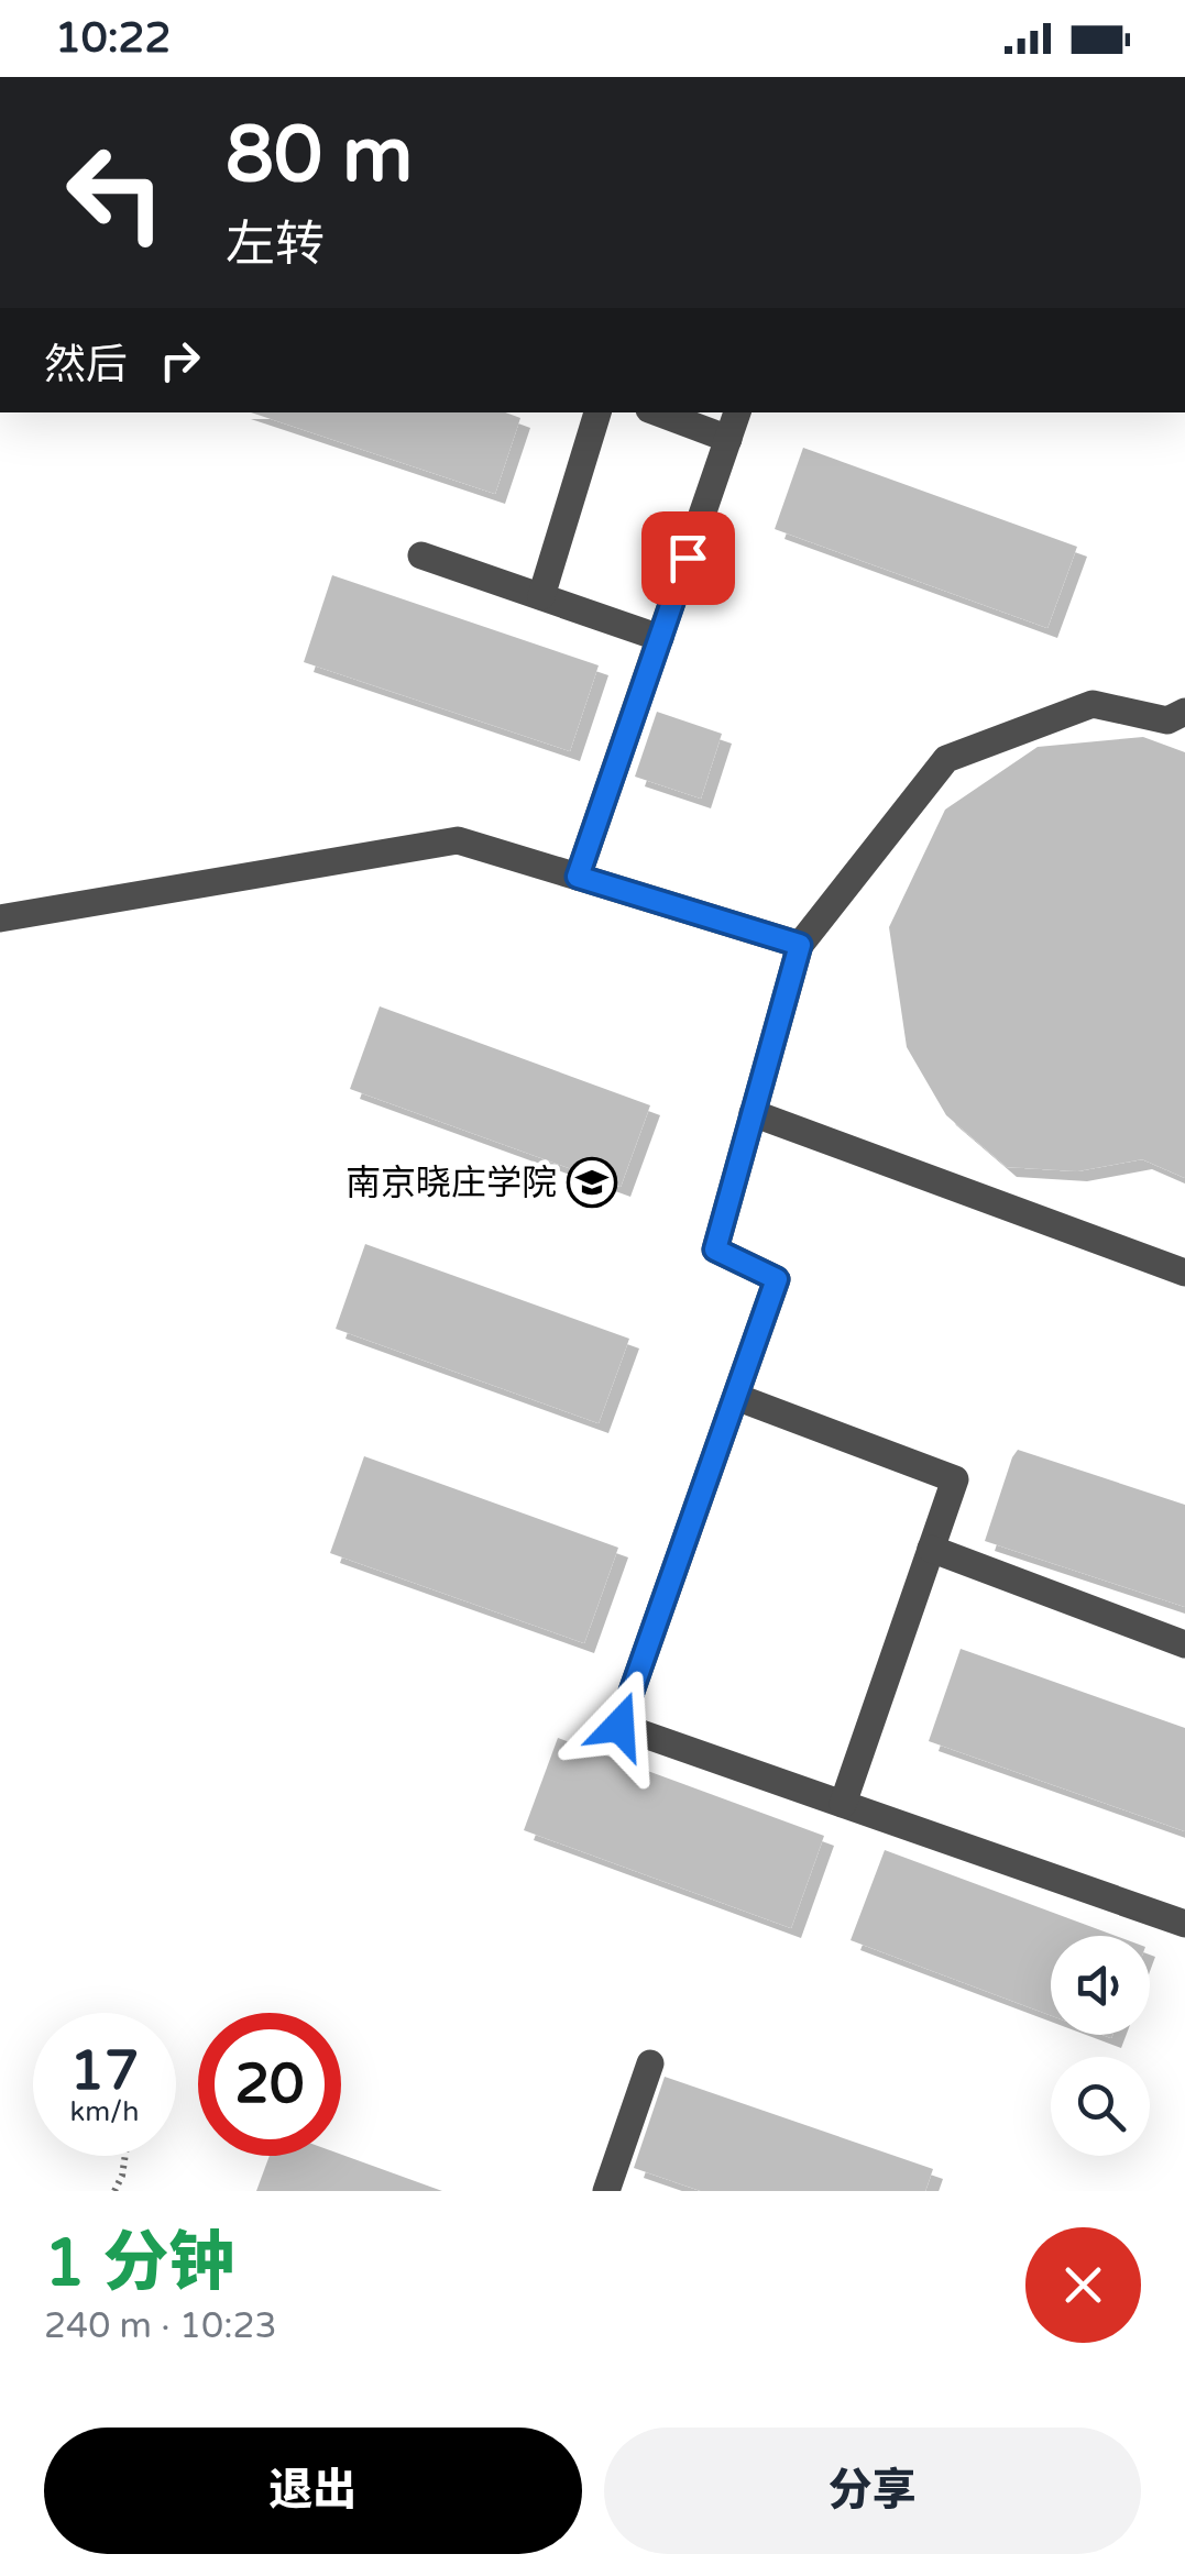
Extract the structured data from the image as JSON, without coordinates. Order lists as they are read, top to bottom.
{
  "places": {
    "school or university": ["南京晓庄学院"]
  },
  "page": {
    "status": "10:22",
    "turn": ["80 m", "左转"],
    "then": "然后",
    "speed": "17 km/h",
    "limit": "20",
    "heading": ["1 分钟", "240 m · 10:23"],
    "buttons": ["退出", "分享"]
  }
}
